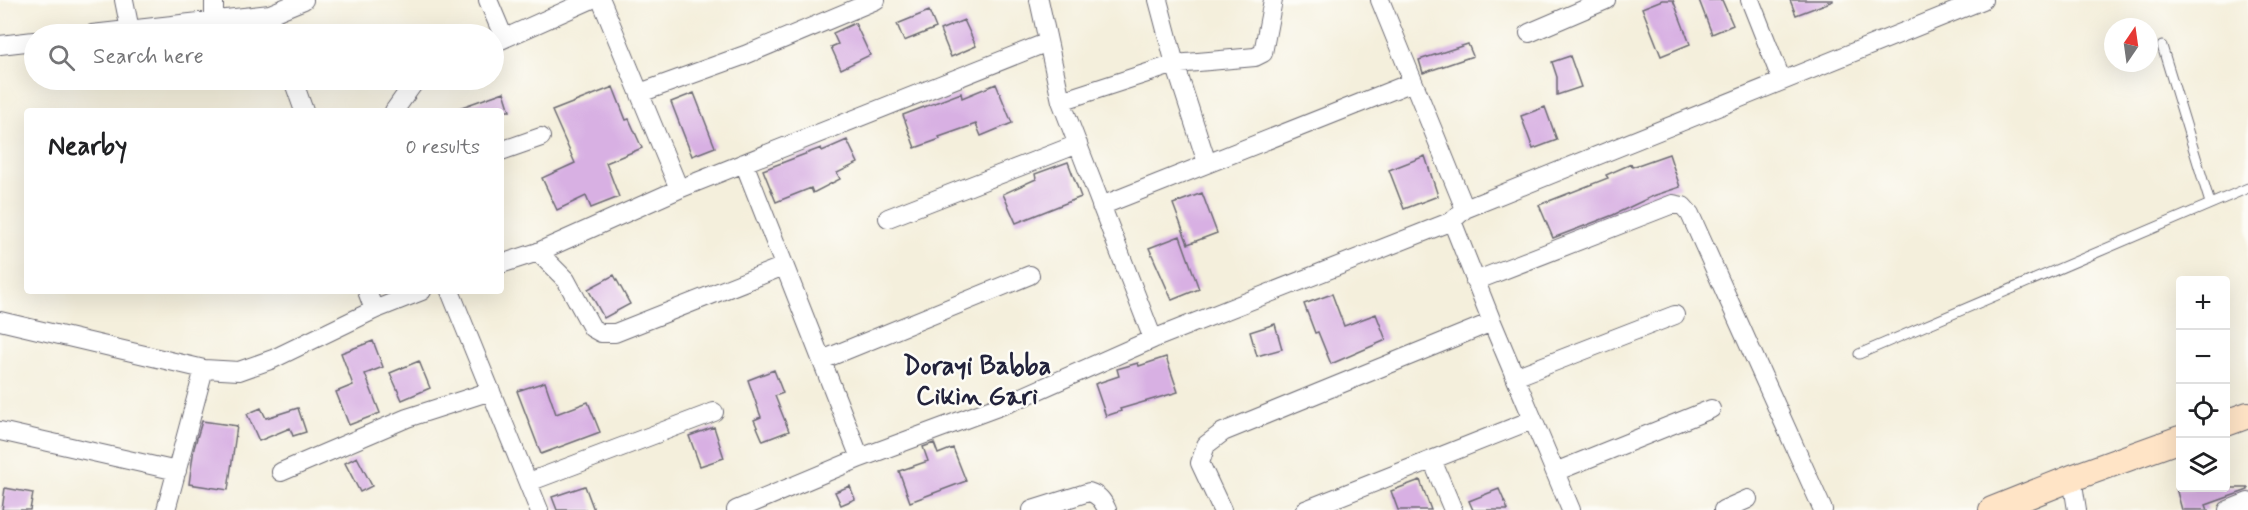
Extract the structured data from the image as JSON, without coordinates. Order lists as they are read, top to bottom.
{
  "districts": ["Dorayi Babba Cikin Gari"],
  "north": "top",
  "page": {
    "search": "Search here",
    "heading": ["Nearby", "0 results"],
    "map_buttons": ["+", "−"]
  }
}
